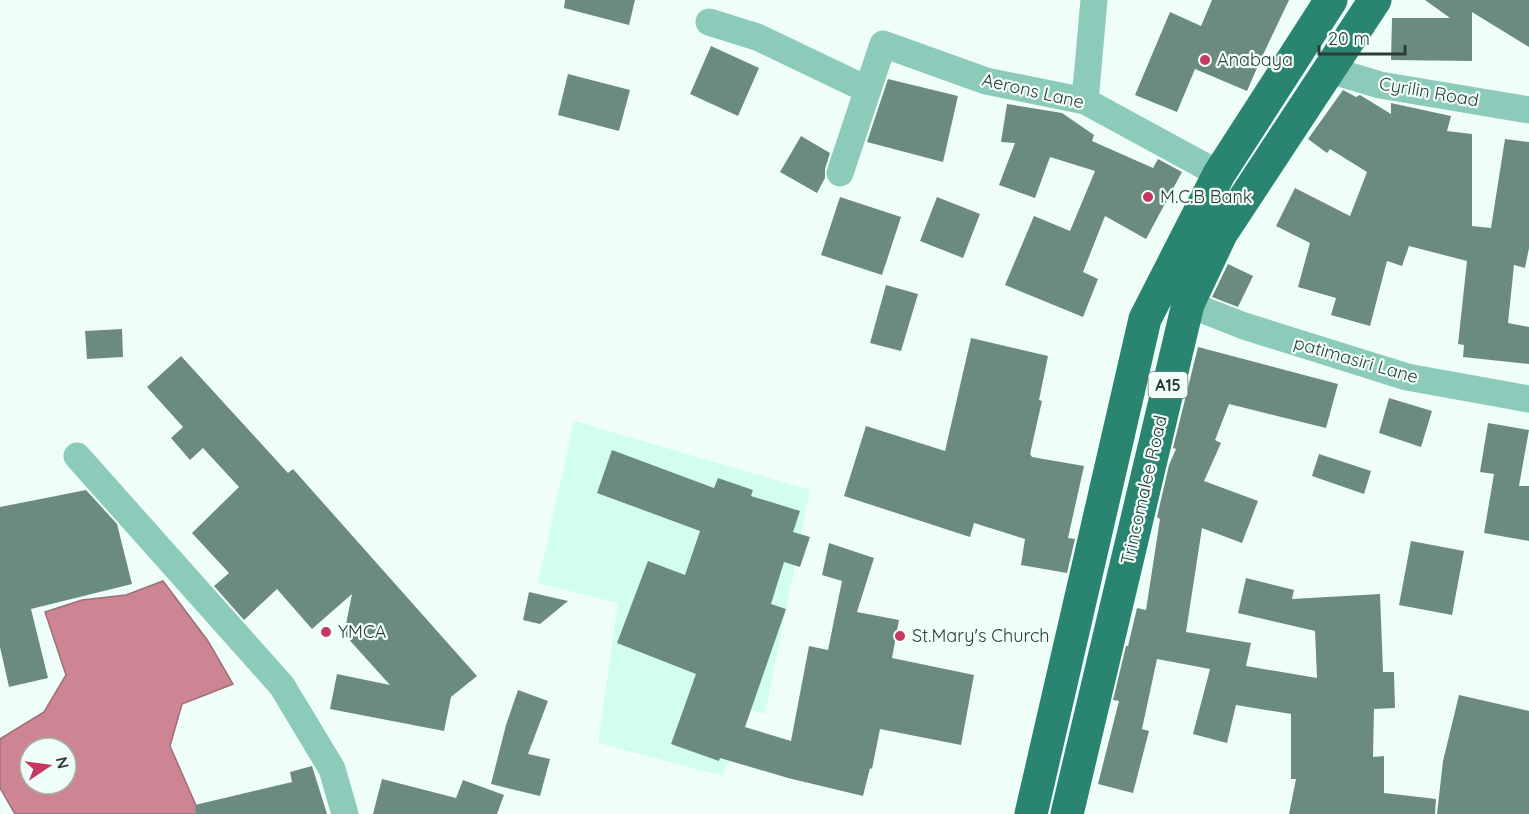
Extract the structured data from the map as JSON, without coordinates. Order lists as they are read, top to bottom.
{
  "streets": {
    "highway": ["A15", "Trincomalee Road"],
    "street": ["Aerons Lane", "Cyrilin Road", "patimasiri Lane"]
  },
  "crossings": [
    ["Aerons Lane", "Trincomalee Road"],
    ["Cyrilin Road", "Trincomalee Road"],
    ["patimasiri Lane", "Trincomalee Road"]
  ],
  "places": [
    "Anabaya",
    "M.C.B Bank",
    "YMCA",
    "St.Mary's Church"
  ],
  "scale_bar": "20 m",
  "north": "right"
}
